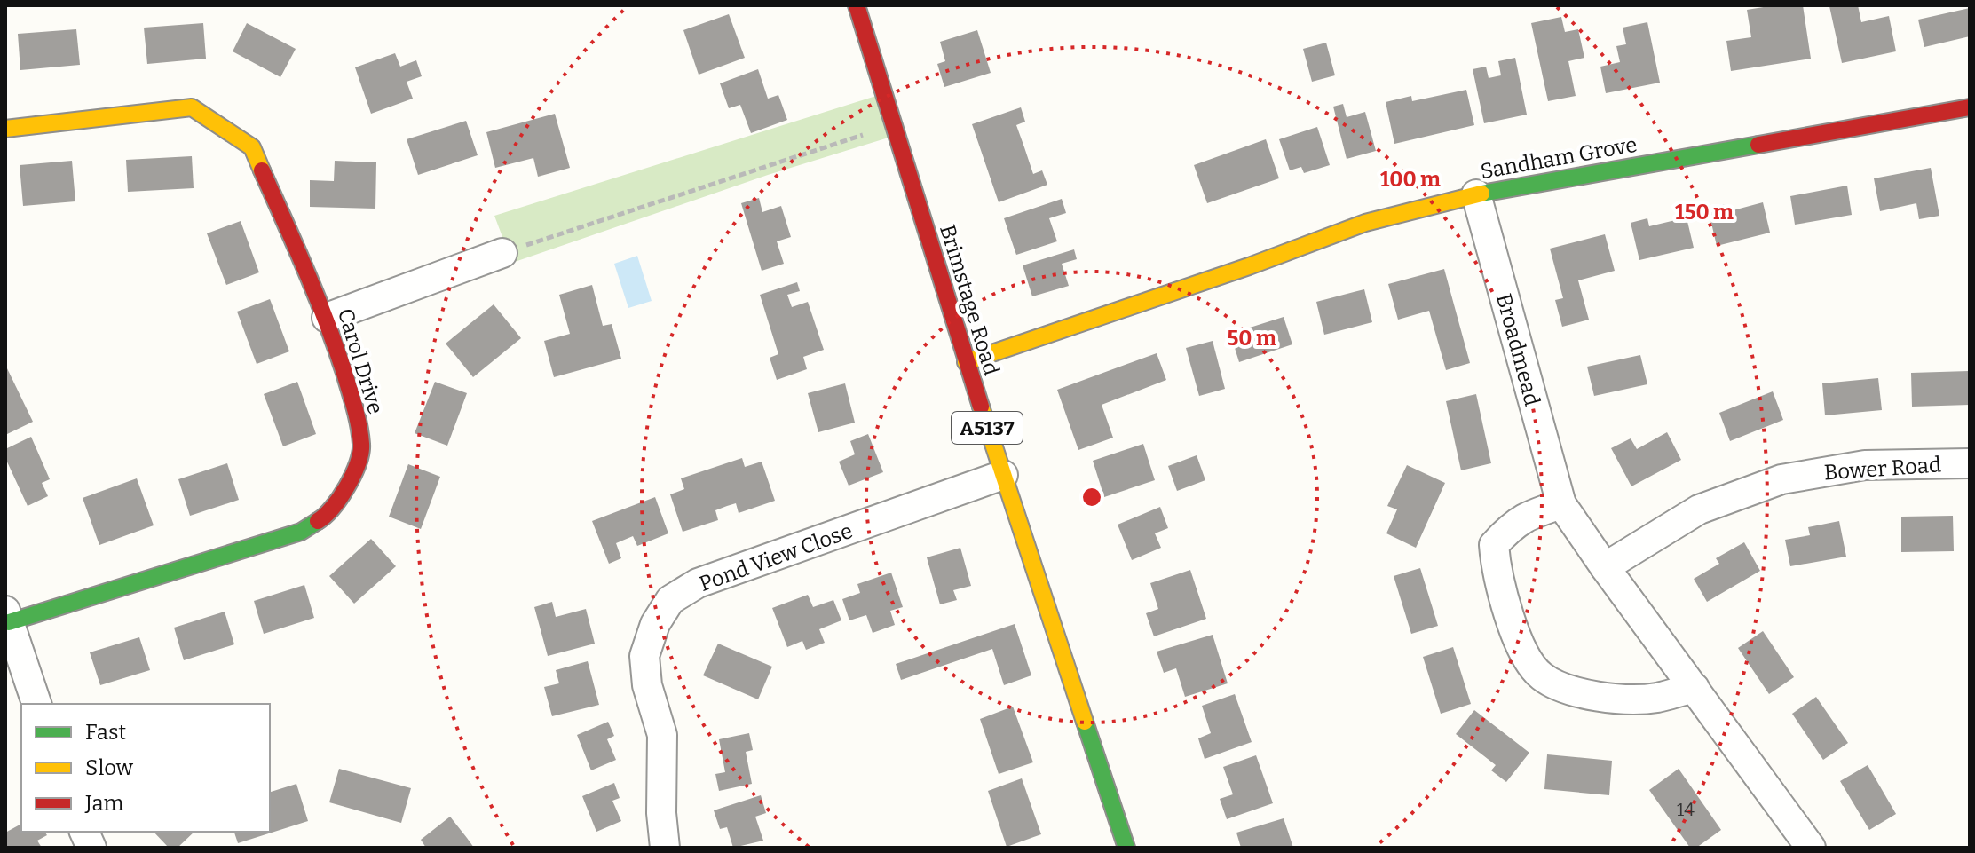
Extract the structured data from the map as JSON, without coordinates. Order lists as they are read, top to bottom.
{
  "streets": {
    "street": [
      "Sandham Grove",
      "Brimstage Road",
      "Broadmead",
      "Carol Drive",
      "A5137",
      "Bower Road",
      "Pond View Close"
    ]
  },
  "crossings": [
    ["Sandham Grove", "Brimstage Road"],
    ["Sandham Grove", "Broadmead"],
    ["Brimstage Road", "Pond View Close"],
    ["Broadmead", "Bower Road"]
  ],
  "house_numbers": ["14"],
  "legend": ["Fast", "Slow", "Jam"],
  "rings": ["100 m", "150 m", "50 m"]
}
